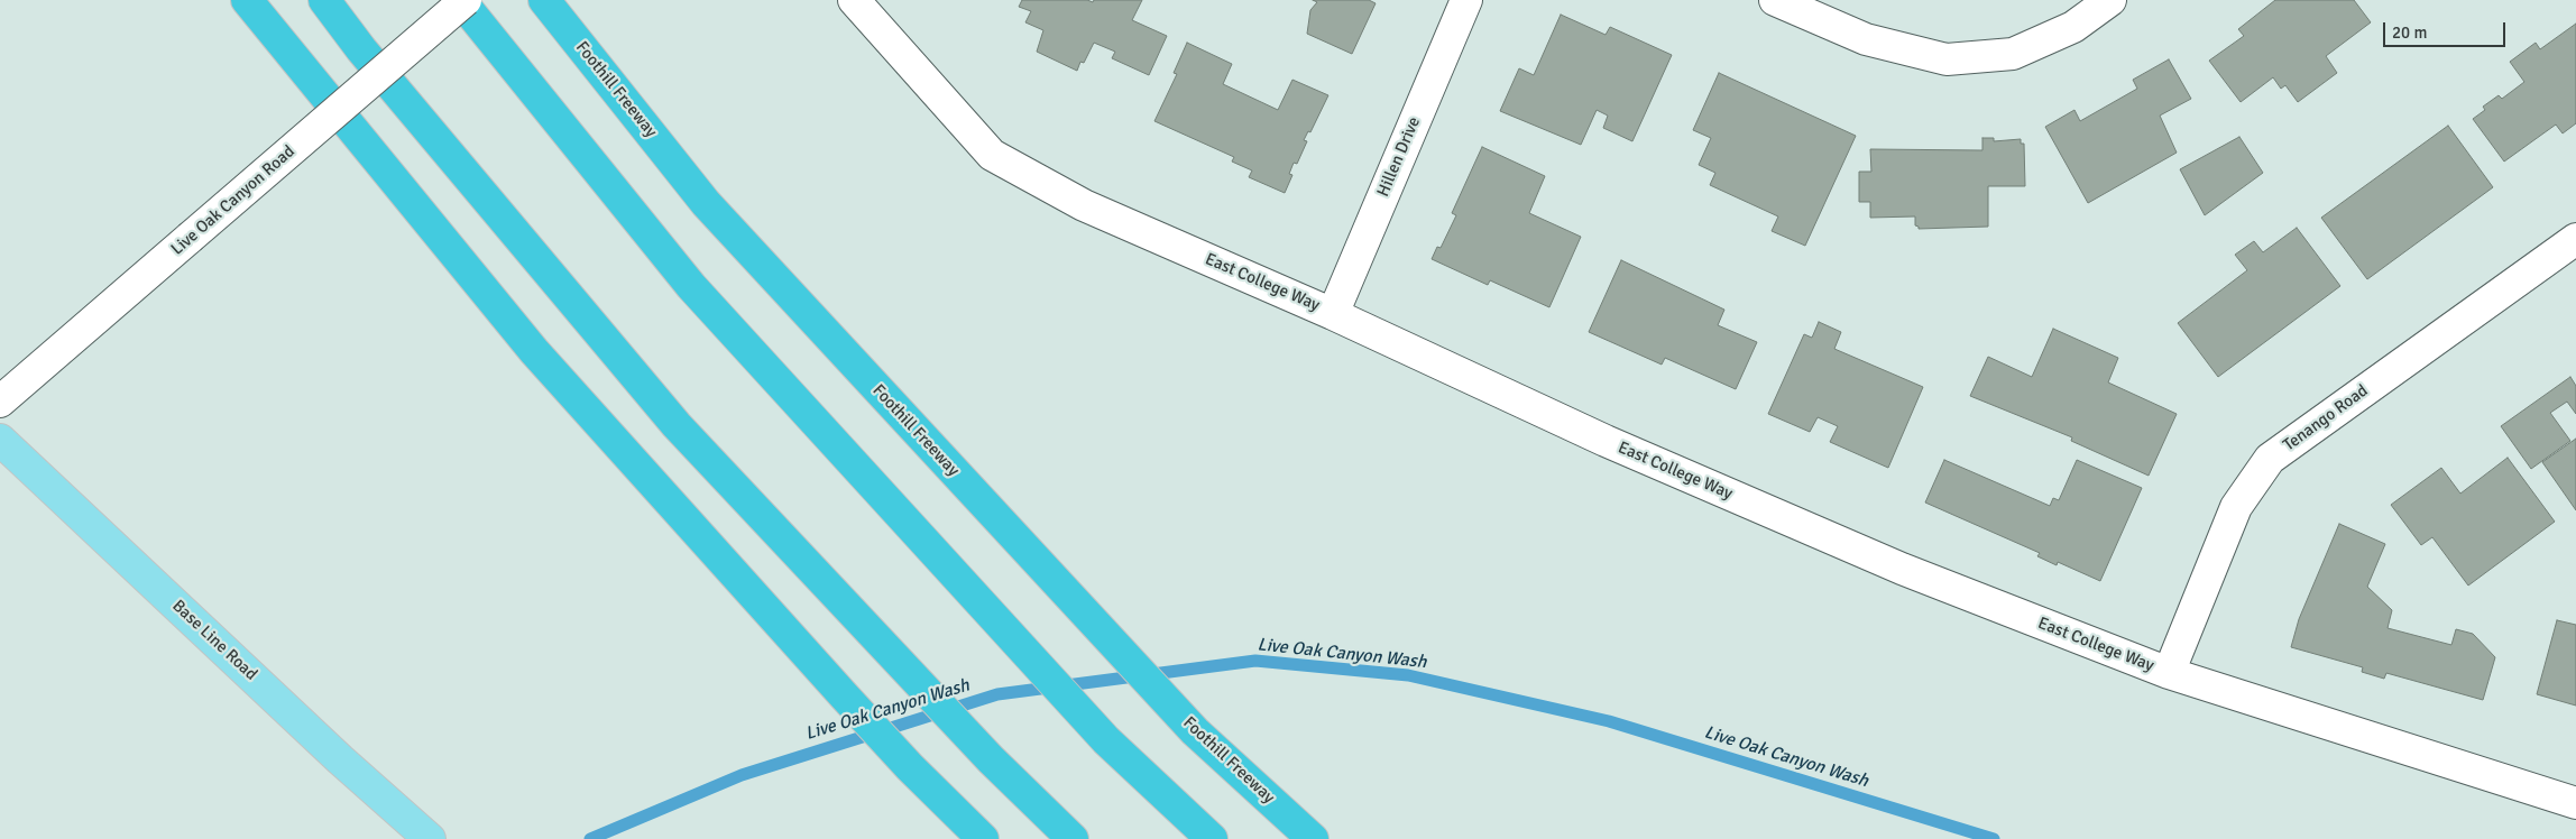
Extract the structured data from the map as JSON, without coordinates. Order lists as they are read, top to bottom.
{
  "streets": {
    "highway": ["Foothill Freeway"],
    "main road": ["Base Line Road"],
    "street": [
      "Hillen Drive",
      "Live Oak Canyon Road",
      "East College Way",
      "Tenango Road"
    ]
  },
  "crossings": [
    ["Hillen Drive", "East College Way"],
    ["East College Way", "Tenango Road"]
  ],
  "water": ["Live Oak Canyon Wash"],
  "scale_bar": "20 m"
}
